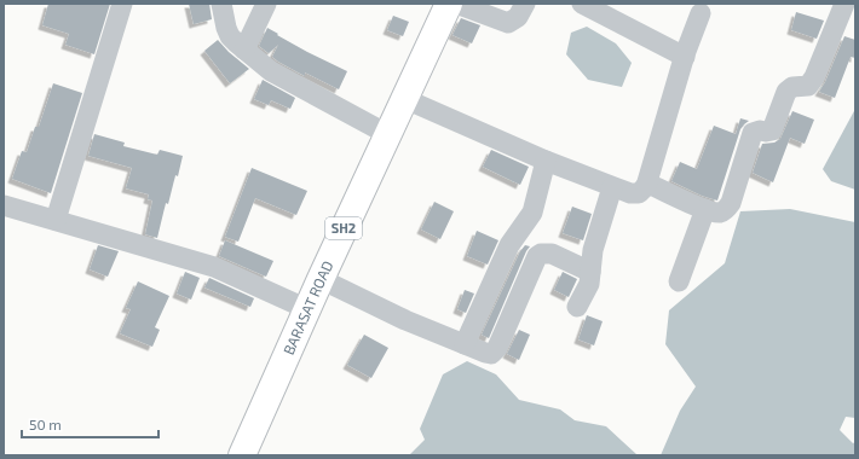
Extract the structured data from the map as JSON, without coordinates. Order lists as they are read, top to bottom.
{
  "streets": {
    "main road": ["SH2", "BARASAT ROAD"]
  },
  "scale_bar": "50 m"
}
